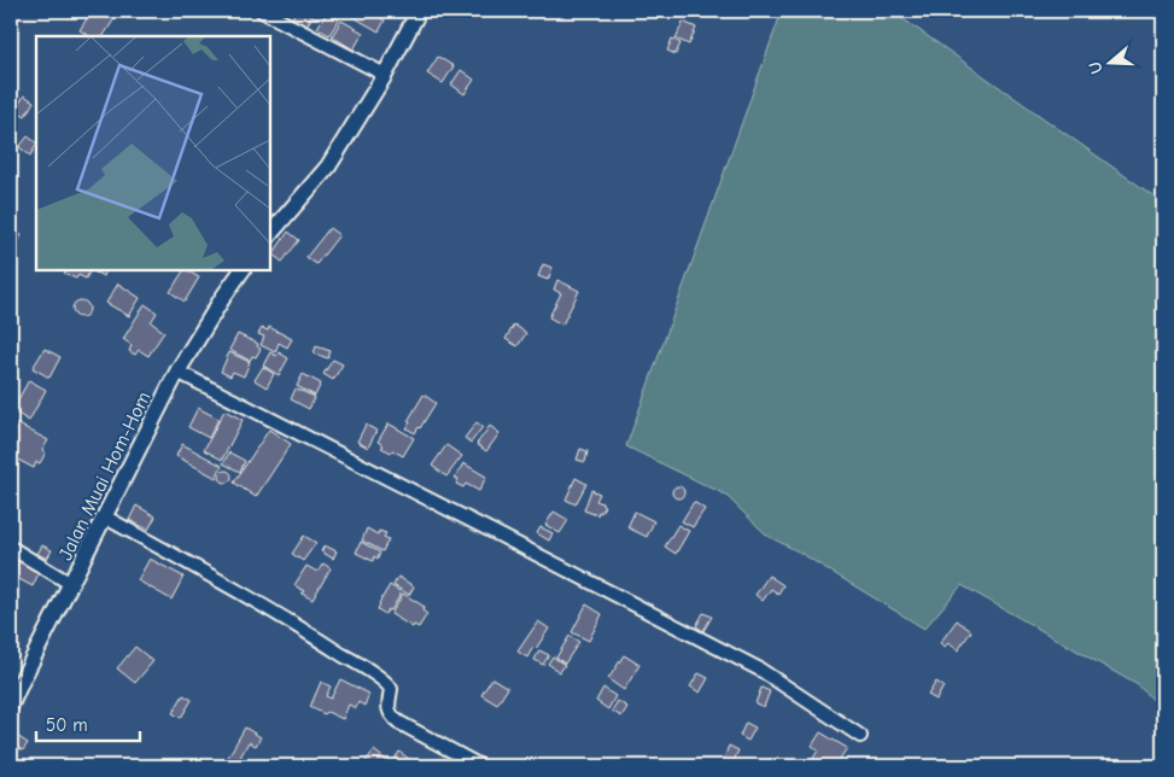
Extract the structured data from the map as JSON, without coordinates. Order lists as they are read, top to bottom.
{
  "streets": {
    "street": ["Jalan Muai Hom-Hom"]
  },
  "scale_bar": "50 m",
  "north": "left"
}
